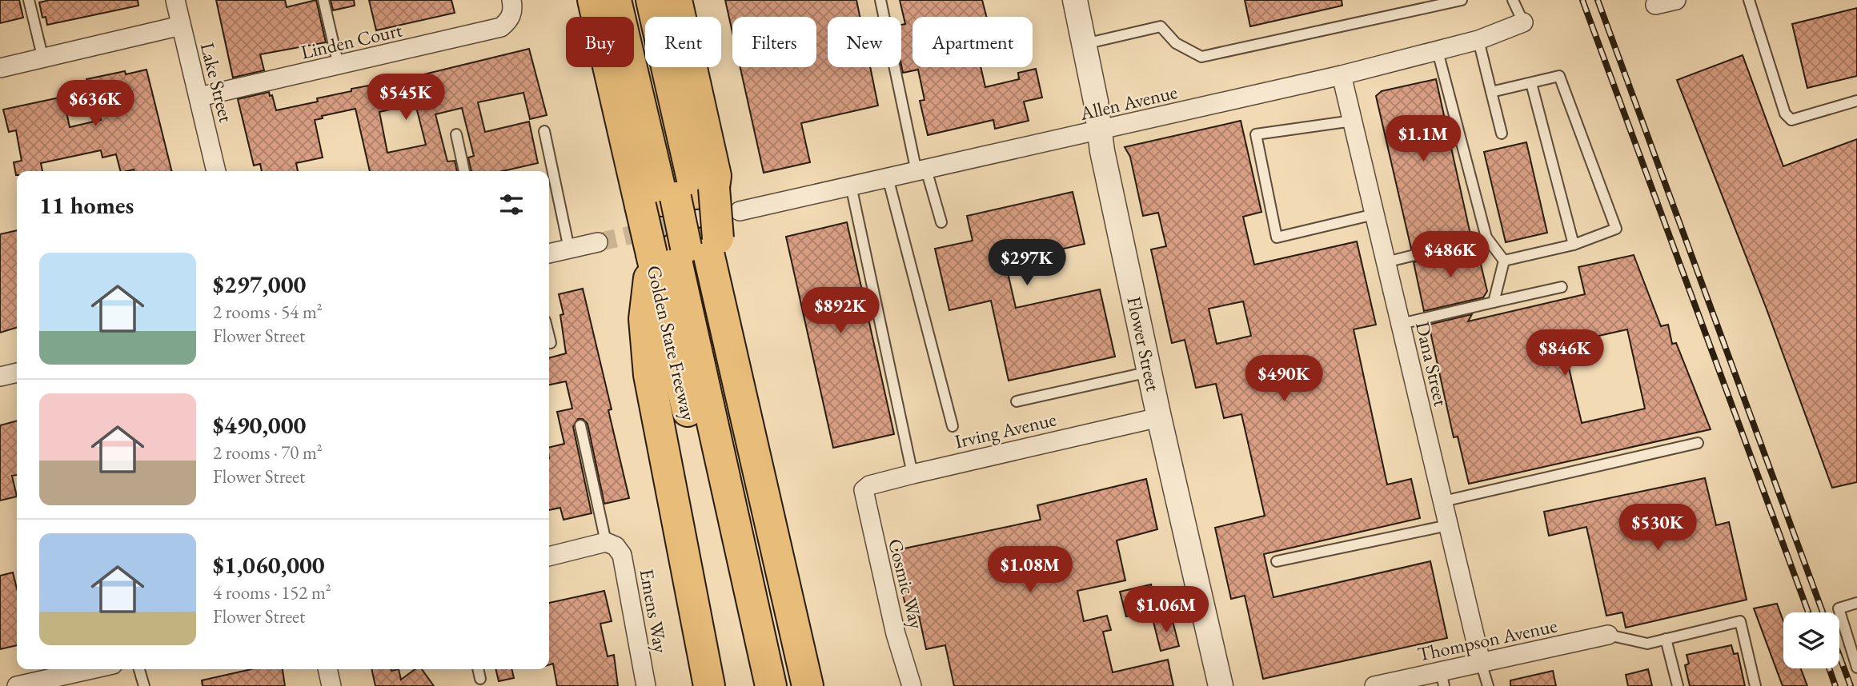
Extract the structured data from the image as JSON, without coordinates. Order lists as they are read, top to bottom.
{
  "streets": {
    "highway": ["Golden State Freeway"],
    "street": [
      "Linden Court",
      "Lake Street",
      "Allen Avenue",
      "Flower Street",
      "Dana Street",
      "Irving Avenue",
      "Cosmic Way",
      "Emens Way",
      "Thompson Avenue"
    ]
  },
  "crossings": [
    ["Linden Court", "Lake Street"],
    ["Allen Avenue", "Flower Street"],
    ["Allen Avenue", "Dana Street"],
    ["Flower Street", "Irving Avenue"],
    ["Dana Street", "Thompson Avenue"],
    ["Irving Avenue", "Cosmic Way"]
  ],
  "page": {
    "chip": [
      "Buy",
      "Rent",
      "Filters",
      "New",
      "Apartment"
    ],
    "price": [
      "$545K",
      "$636K",
      "$1.1M",
      "$486K",
      "$297K",
      "$892K",
      "$846K",
      "$490K",
      "$530K",
      "$1.08M",
      "$1.06M"
    ],
    "heading": "11 homes",
    "list": [
      {
        "name": "$297,000",
        "note": "2 rooms · 54 m² · Flower Street"
      },
      {
        "name": "$490,000",
        "note": "2 rooms · 70 m² · Flower Street"
      },
      {
        "name": "$1,060,000",
        "note": "4 rooms · 152 m² · Flower Street"
      }
    ]
  }
}
